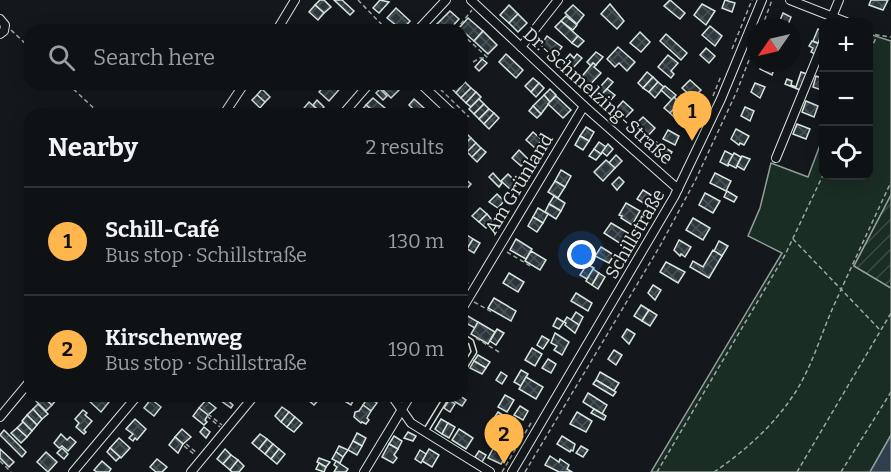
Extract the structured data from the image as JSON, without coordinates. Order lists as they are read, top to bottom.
{
  "streets": {
    "street": ["Dr.-Schmelzing-Straße", "Am Grünland", "Schillstraße"]
  },
  "crossings": [
    ["Dr.-Schmelzing-Straße", "Am Grünland"],
    ["Dr.-Schmelzing-Straße", "Schillstraße"]
  ],
  "north": "bottom left",
  "page": {
    "map_buttons": ["+", "−"],
    "search": "Search here",
    "pins": ["1", "2"],
    "heading": ["Nearby", "2 results"],
    "list": [
      {
        "mark": "1",
        "name": "Schill-Café",
        "note": "Bus stop · Schillstraße",
        "value": "130 m"
      },
      {
        "mark": "2",
        "name": "Kirschenweg",
        "note": "Bus stop · Schillstraße",
        "value": "190 m"
      }
    ]
  }
}
